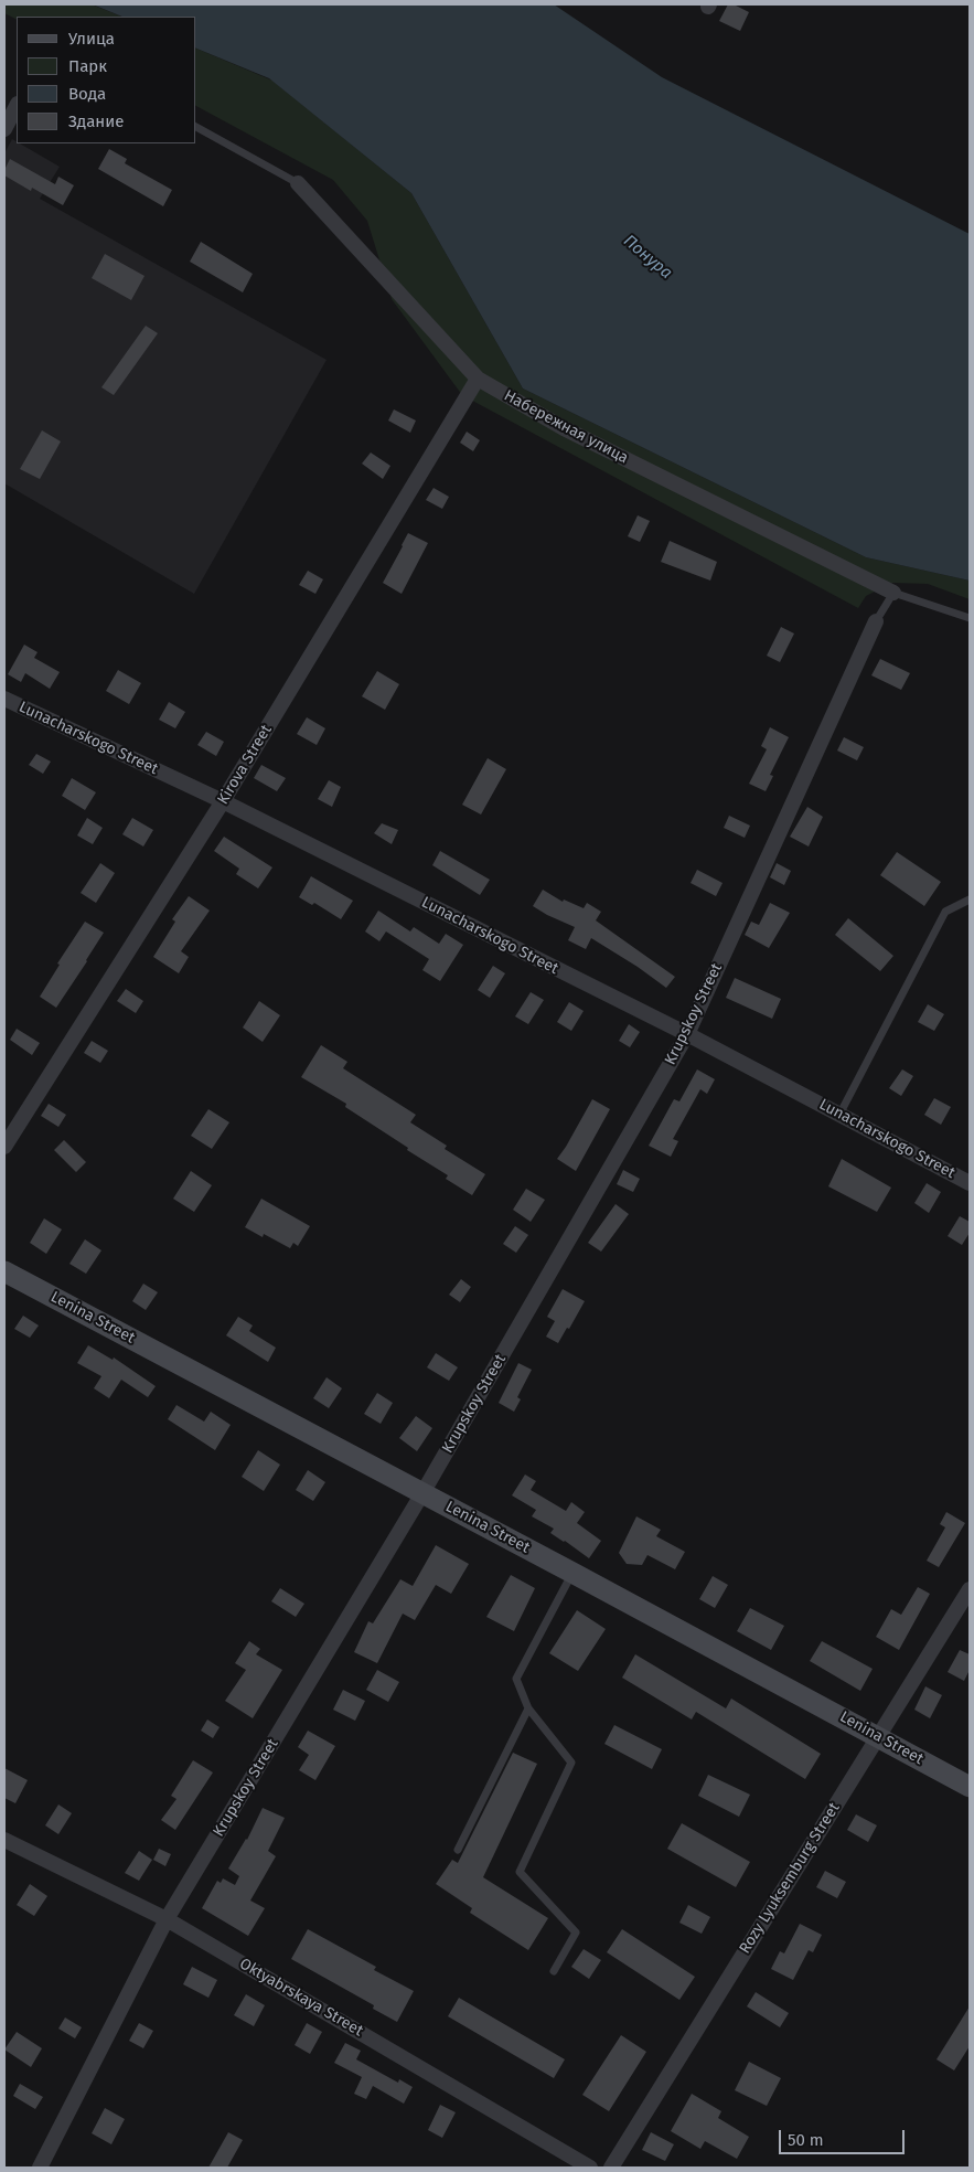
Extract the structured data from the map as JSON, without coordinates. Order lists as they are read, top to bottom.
{
  "streets": {
    "street": [
      "Набережная улица",
      "Lunacharskogo Street",
      "Kirova Street",
      "Krupskoy Street",
      "Lenina Street",
      "Rozy Lyuksemburg Street",
      "Oktyabrskaya Street"
    ]
  },
  "crossings": [
    ["Набережная улица", "Kirova Street"],
    ["Lunacharskogo Street", "Kirova Street"],
    ["Lunacharskogo Street", "Krupskoy Street"],
    ["Krupskoy Street", "Lenina Street"],
    ["Krupskoy Street", "Oktyabrskaya Street"],
    ["Lenina Street", "Rozy Lyuksemburg Street"]
  ],
  "water": ["Понура"],
  "legend": [
    "Улица",
    "Парк",
    "Вода",
    "Здание"
  ],
  "scale_bar": "50 m"
}
